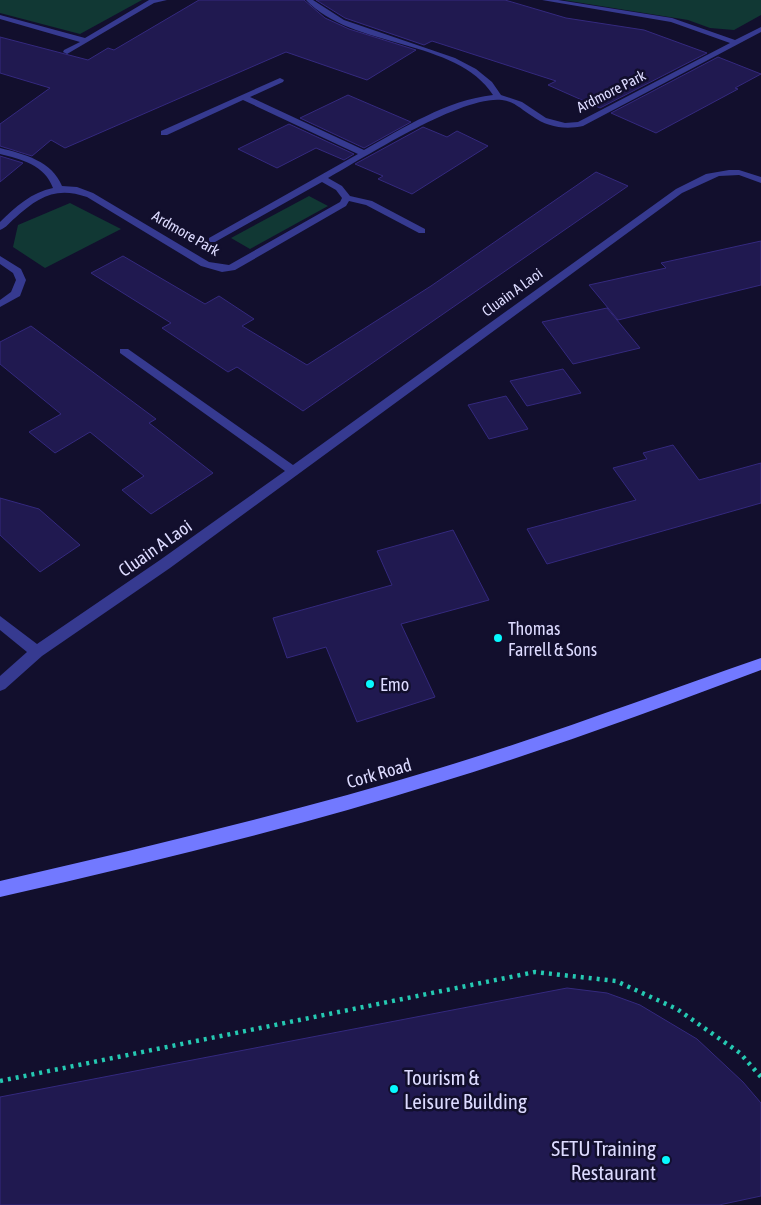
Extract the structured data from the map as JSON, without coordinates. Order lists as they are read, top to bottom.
{
  "streets": {
    "main road": ["Cork Road"],
    "street": ["Ardmore Park", "Cluain A Laoi"]
  },
  "places": [
    "Thomas Farrell & Sons",
    "Emo",
    "Tourism & Leisure Building",
    "SETU Training Restaurant"
  ]
}
